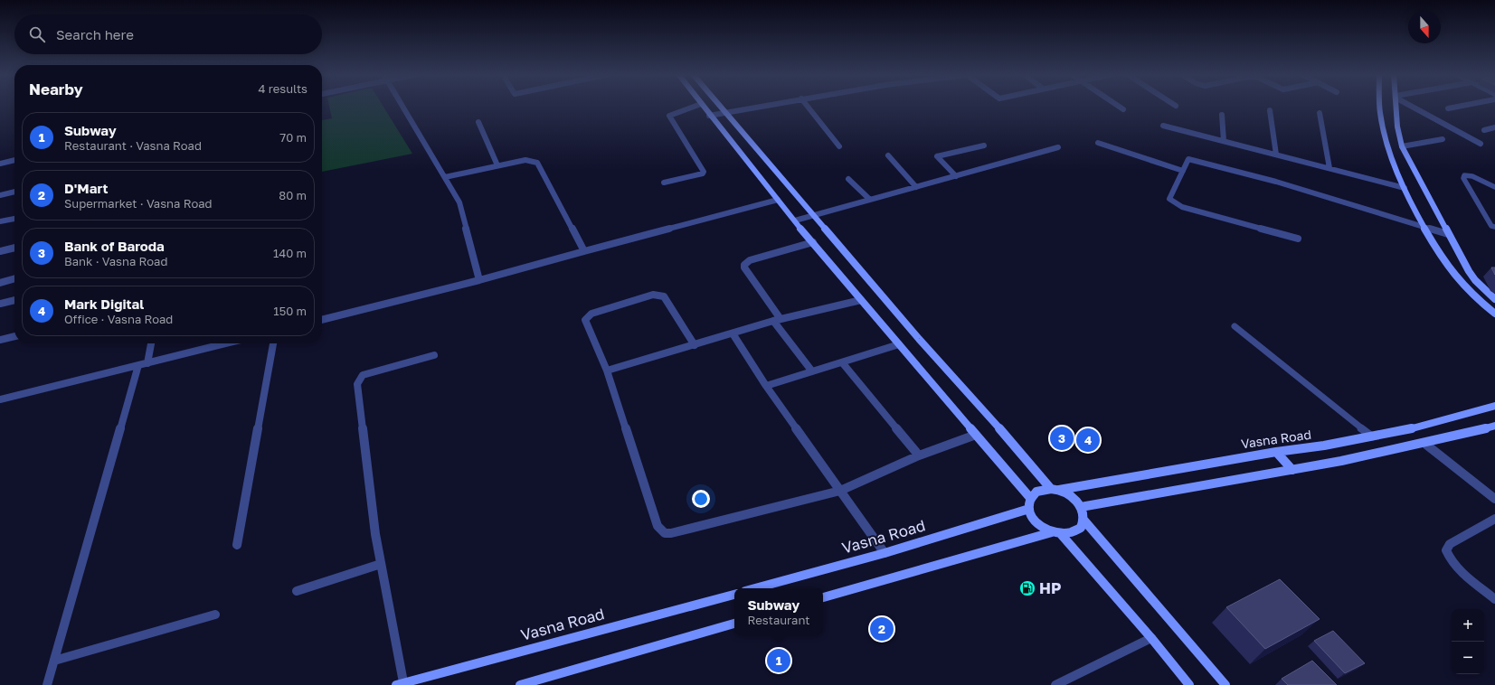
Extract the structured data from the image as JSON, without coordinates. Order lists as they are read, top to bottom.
{
  "streets": {
    "street": ["Vasna Road"]
  },
  "places": {
    "fuel station": ["HP"]
  },
  "north": "bottom",
  "page": {
    "search": "Search here",
    "heading": ["Nearby", "4 results"],
    "list": [
      {
        "mark": "1",
        "name": "Subway",
        "note": "Restaurant · Vasna Road",
        "value": "70 m"
      },
      {
        "mark": "2",
        "name": "D'Mart",
        "note": "Supermarket · Vasna Road",
        "value": "80 m"
      },
      {
        "mark": "3",
        "name": "Bank of Baroda",
        "note": "Bank · Vasna Road",
        "value": "140 m"
      },
      {
        "mark": "4",
        "name": "Mark Digital",
        "note": "Office · Vasna Road",
        "value": "150 m"
      }
    ],
    "pins": [
      "3",
      "4",
      "2",
      "1"
    ],
    "popup": ["Subway", "Restaurant"],
    "map_buttons": ["+", "−"]
  }
}
